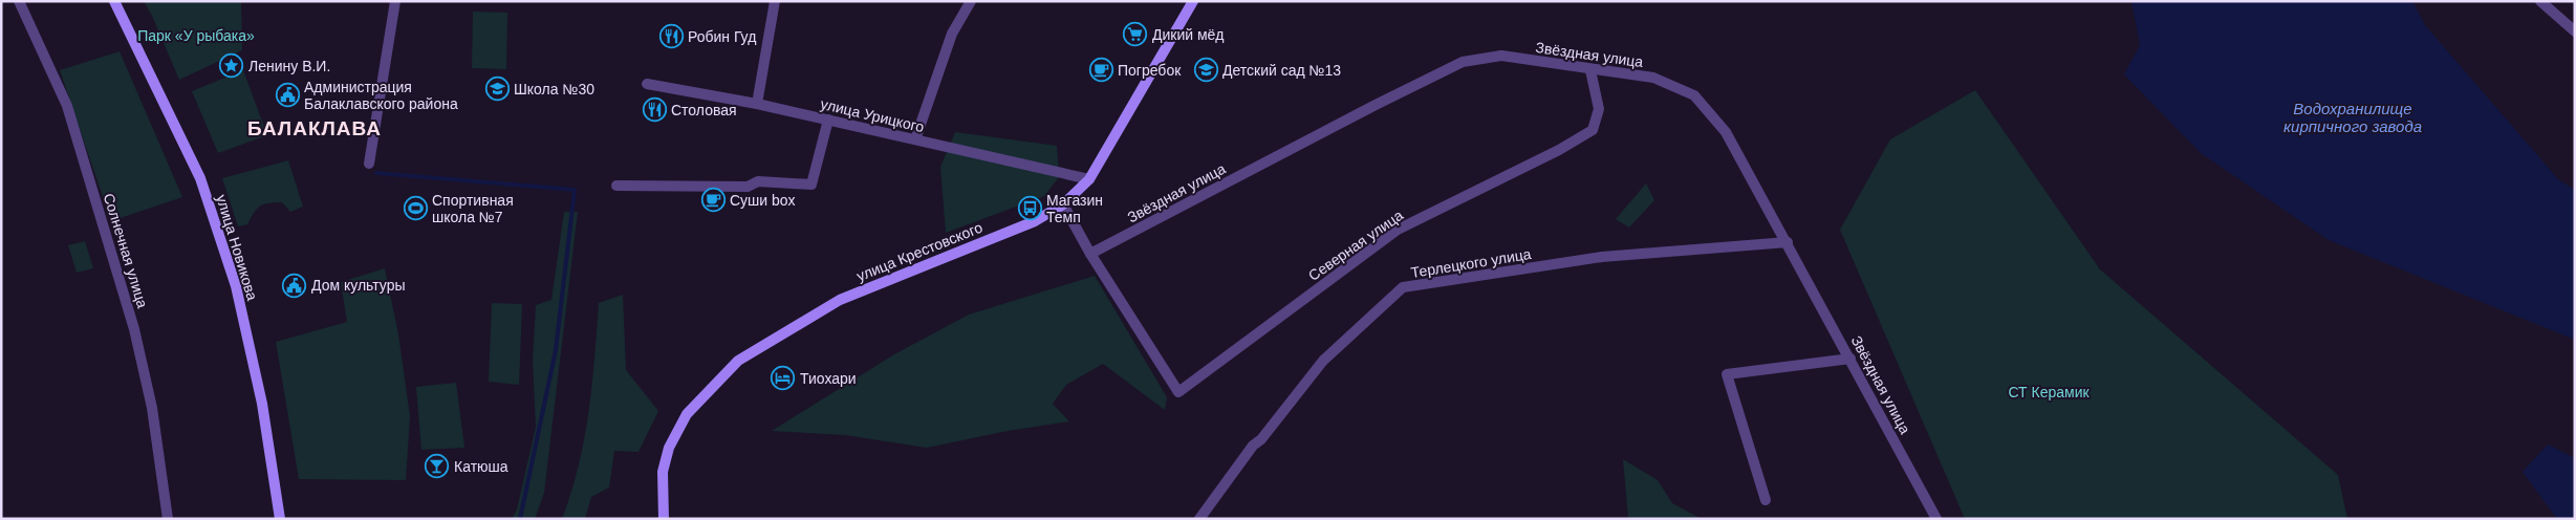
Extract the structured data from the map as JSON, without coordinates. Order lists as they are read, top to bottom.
{
  "streets": {
    "main road": ["улица Новикова", "улица Крестовского"],
    "street": [
      "Звёздная улица",
      "улица Урицкого",
      "Северная улица",
      "Солнечная улица",
      "Терлецкого улица"
    ]
  },
  "crossings": [
    ["Звёздная улица", "Северная улица"],
    ["Звёздная улица", "Терлецкого улица"],
    ["улица Урицкого", "улица Крестовского"]
  ],
  "districts": ["БАЛАКЛАВА"],
  "water": ["Водохранилище кирпичного завода"],
  "parks": ["Парк «У рыбака»", "СТ Керамик"],
  "places": {
    "supermarket": ["Дикий мёд"],
    "restaurant": ["Робин Гуд", "Столовая"],
    "place": ["Ленину В.И."],
    "cafe": ["Погребок", "Суши box"],
    "school or university": ["Детский сад №13", "Школа №30"],
    "public building": ["Администрация Балаклавского района", "Дом культуры"],
    "sports": ["Спортивная школа №7"],
    "bus stop": ["Магазин Темп"],
    "hotel": ["Тиохари"],
    "bar": ["Катюша"]
  }
}
